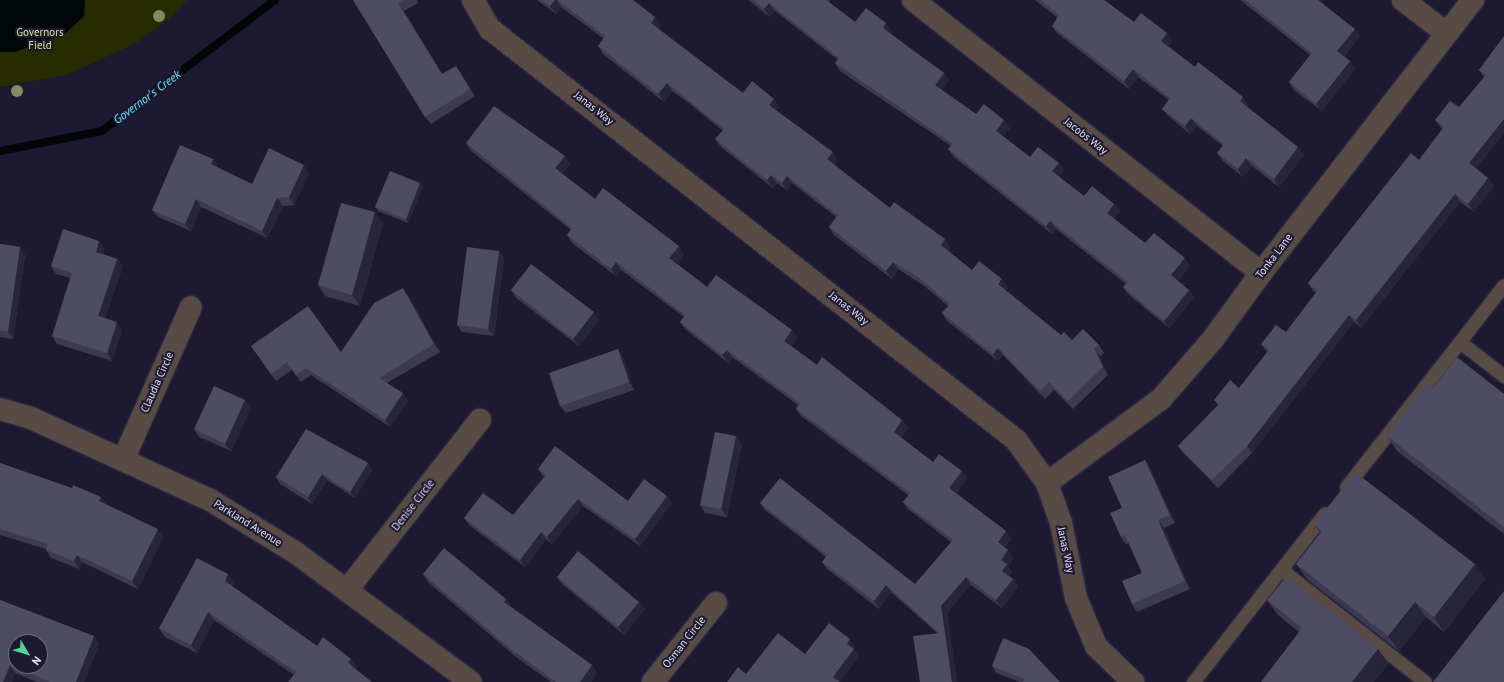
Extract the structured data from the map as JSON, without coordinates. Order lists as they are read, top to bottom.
{
  "streets": {
    "street": [
      "Janas Way",
      "Jacobs Way",
      "Tonka Lane",
      "Claudia Circle",
      "Denise Circle",
      "Parkland Avenue",
      "Osman Circle"
    ]
  },
  "crossings": [
    ["Janas Way", "Tonka Lane"],
    ["Jacobs Way", "Tonka Lane"],
    ["Claudia Circle", "Parkland Avenue"],
    ["Denise Circle", "Parkland Avenue"]
  ],
  "water": ["Governor's Creek"],
  "parks": ["Governors Field"],
  "north": "bottom right"
}
